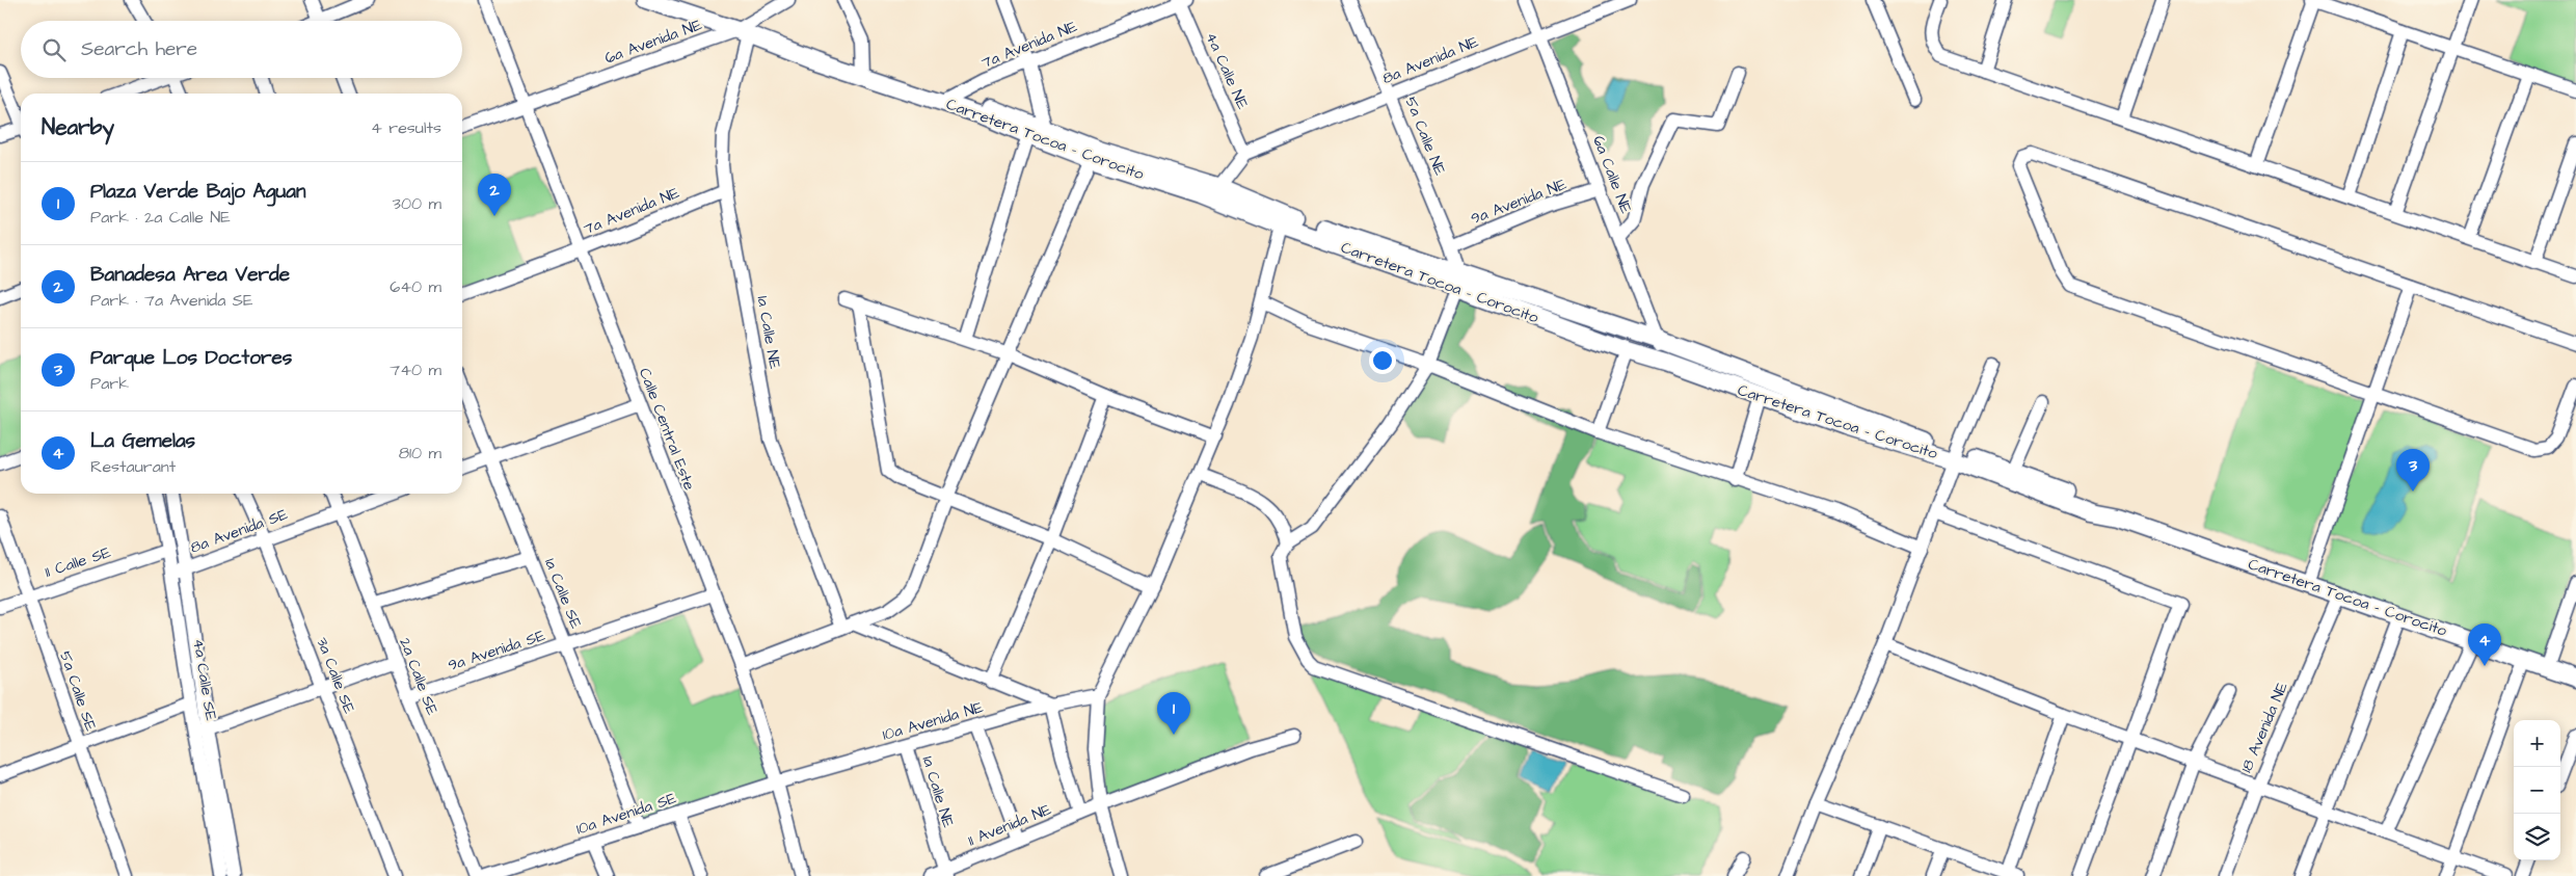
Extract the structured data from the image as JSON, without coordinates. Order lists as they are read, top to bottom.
{
  "streets": {
    "main road": ["Carretera Tocoa - Corocito"],
    "street": [
      "6a Avenida NE",
      "7a Avenida NE",
      "8a Avenida NE",
      "4a Calle NE",
      "5a Calle NE",
      "6a Calle NE",
      "9a Avenida NE",
      "1a Calle NE",
      "Calle Central Este",
      "8a Avenida SE",
      "11 Calle SE",
      "1a Calle SE",
      "9a Avenida SE",
      "3a Calle SE",
      "2a Calle SE",
      "4a Calle SE",
      "5a Calle SE",
      "10a Avenida NE",
      "18 Avenida NE",
      "10a Avenida SE",
      "11 Avenida NE"
    ]
  },
  "crossings": [
    ["6a Avenida NE", "Carretera Tocoa - Corocito"],
    ["6a Avenida NE", "1a Calle NE"],
    ["6a Avenida NE", "Calle Central Este"],
    ["7a Avenida NE", "4a Calle NE"],
    ["7a Avenida NE", "Carretera Tocoa - Corocito"],
    ["7a Avenida NE", "1a Calle NE"],
    ["7a Avenida NE", "Calle Central Este"],
    ["8a Avenida NE", "4a Calle NE"],
    ["8a Avenida NE", "5a Calle NE"],
    ["8a Avenida NE", "6a Calle NE"],
    ["5a Calle NE", "Carretera Tocoa - Corocito"],
    ["5a Calle NE", "9a Avenida NE"],
    ["Carretera Tocoa - Corocito", "6a Calle NE"],
    ["Carretera Tocoa - Corocito", "1a Calle NE"],
    ["Carretera Tocoa - Corocito", "18 Avenida NE"],
    ["6a Calle NE", "9a Avenida NE"],
    ["1a Calle NE", "10a Avenida NE"],
    ["1a Calle NE", "11 Avenida NE"],
    ["Calle Central Este", "9a Avenida SE"],
    ["Calle Central Este", "10a Avenida NE"],
    ["Calle Central Este", "10a Avenida SE"],
    ["8a Avenida SE", "3a Calle SE"],
    ["8a Avenida SE", "2a Calle SE"],
    ["8a Avenida SE", "4a Calle SE"],
    ["11 Calle SE", "4a Calle SE"],
    ["11 Calle SE", "5a Calle SE"],
    ["1a Calle SE", "9a Avenida SE"],
    ["1a Calle SE", "10a Avenida SE"],
    ["9a Avenida SE", "2a Calle SE"],
    ["10a Avenida NE", "10a Avenida SE"]
  ],
  "page": {
    "search": "Search here",
    "heading": ["Nearby", "4 results"],
    "list": [
      {
        "mark": "1",
        "name": "Plaza Verde Bajo Aguan",
        "note": "Park · 2a Calle NE",
        "value": "300 m"
      },
      {
        "mark": "2",
        "name": "Banadesa Area Verde",
        "note": "Park · 7a Avenida SE",
        "value": "640 m"
      },
      {
        "mark": "3",
        "name": "Parque Los Doctores",
        "note": "Park",
        "value": "740 m"
      },
      {
        "mark": "4",
        "name": "La Gemelas",
        "note": "Restaurant",
        "value": "810 m"
      }
    ],
    "pins": [
      "2",
      "3",
      "4",
      "1"
    ],
    "map_buttons": ["+", "−"]
  }
}
